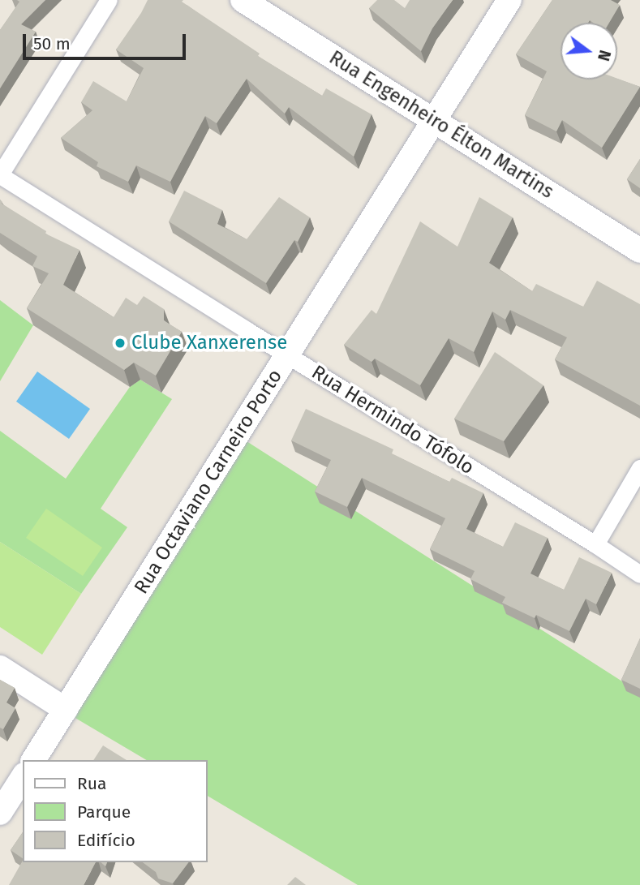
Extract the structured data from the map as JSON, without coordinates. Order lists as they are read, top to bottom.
{
  "streets": {
    "street": ["Rua Engenheiro Élton Martins", "Rua Hermindo Tófolo", "Rua Octaviano Carneiro Porto"]
  },
  "crossings": [
    ["Rua Engenheiro Élton Martins", "Rua Octaviano Carneiro Porto"],
    ["Rua Hermindo Tófolo", "Rua Octaviano Carneiro Porto"]
  ],
  "places": ["Clube Xanxerense"],
  "legend": ["Rua", "Parque", "Edifício"],
  "scale_bar": "50 m",
  "north": "right"
}
